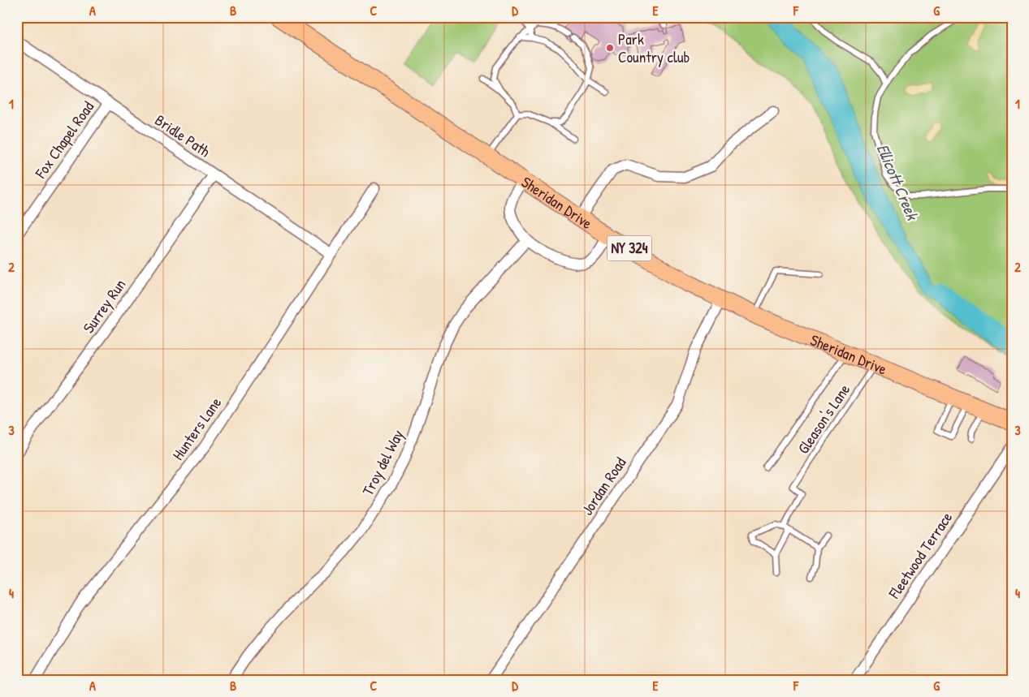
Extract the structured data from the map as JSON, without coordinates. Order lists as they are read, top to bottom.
{
  "streets": {
    "main road": ["Sheridan Drive", "NY 324"],
    "street": [
      "Bridle Path",
      "Fox Chapel Road",
      "Surrey Run",
      "Hunters Lane",
      "Troy del Way",
      "Jordan Road",
      "Fleetwood Terrace"
    ],
    "lane": ["Gleason's Lane"]
  },
  "crossings": [
    ["Bridle Path", "Fox Chapel Road"],
    ["Bridle Path", "Surrey Run"],
    ["Bridle Path", "Hunters Lane"],
    ["Sheridan Drive", "Gleason's Lane"],
    ["Sheridan Drive", "Jordan Road"]
  ],
  "water": ["Ellicott Creek"],
  "places": ["Park Country club"],
  "grid": {
    "columns": [
      "A",
      "B",
      "C",
      "D",
      "E",
      "F",
      "G"
    ],
    "rows": [
      "1",
      "2",
      "3",
      "4"
    ]
  }
}
